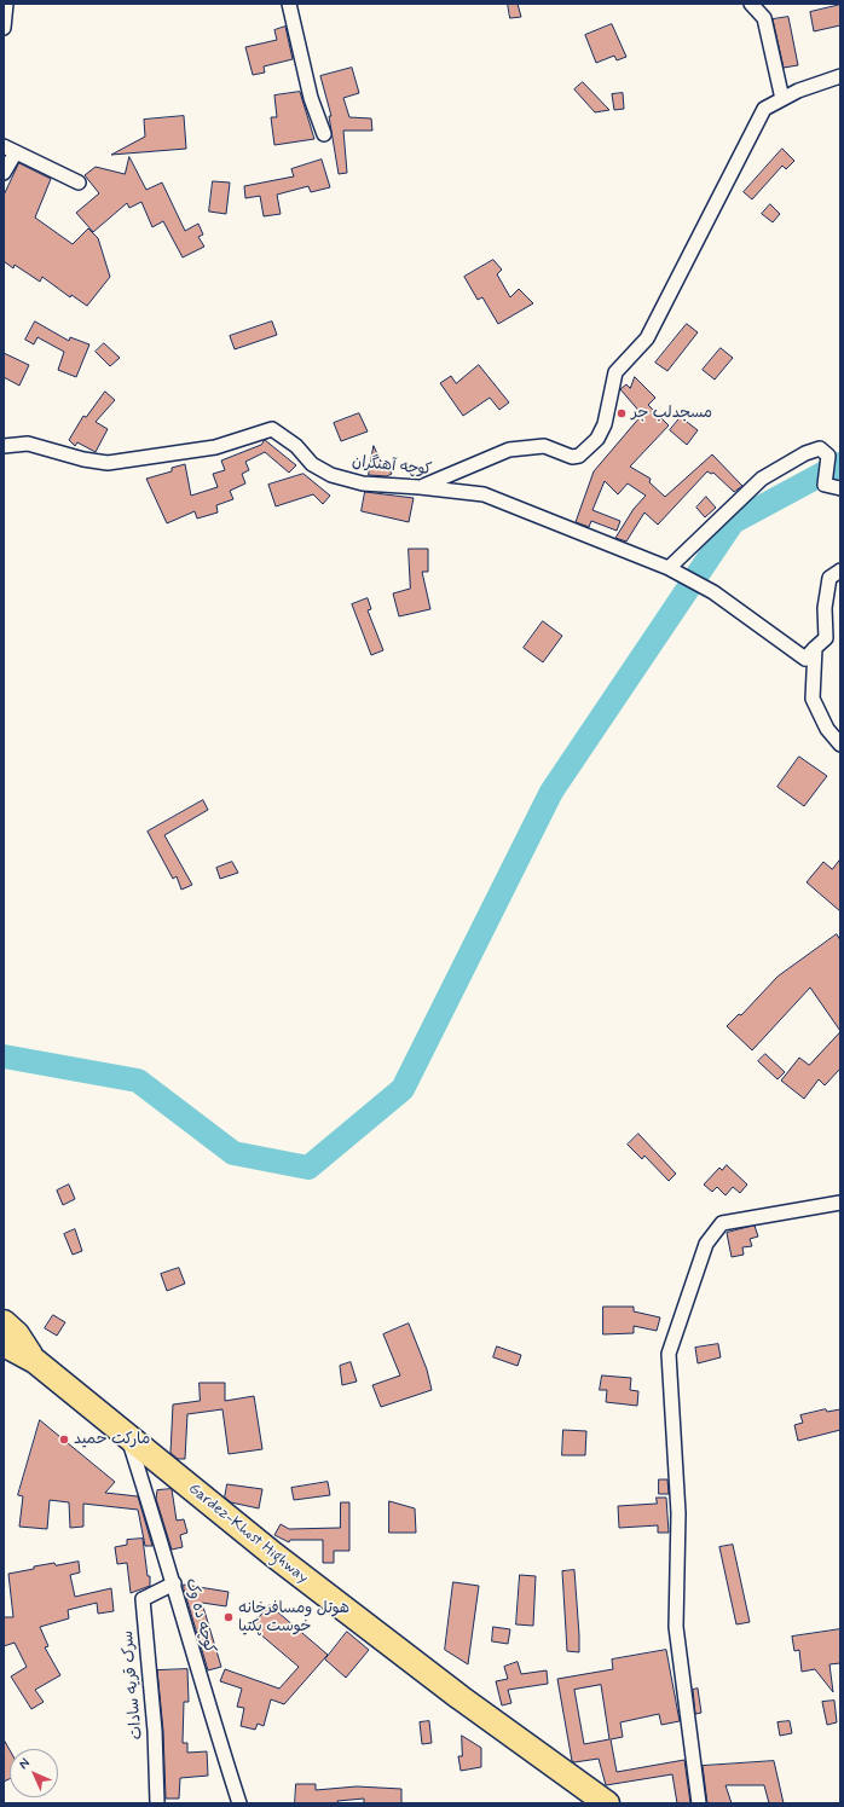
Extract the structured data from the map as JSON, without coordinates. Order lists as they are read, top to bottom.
{
  "streets": {
    "highway": ["Gardez-Khost Highway"],
    "street": ["کوچه آهنگران", "کوچه ده وک", "سرک قریه سادات"]
  },
  "crossings": [
    ["Gardez-Khost Highway", "کوچه ده وک"],
    ["کوچه ده وک", "سرک قریه سادات"]
  ],
  "places": ["مسجدلب جر", "مارکت حمید", "هوتل ومسافرخانه خوست پکتیا"],
  "north": "top left"
}
